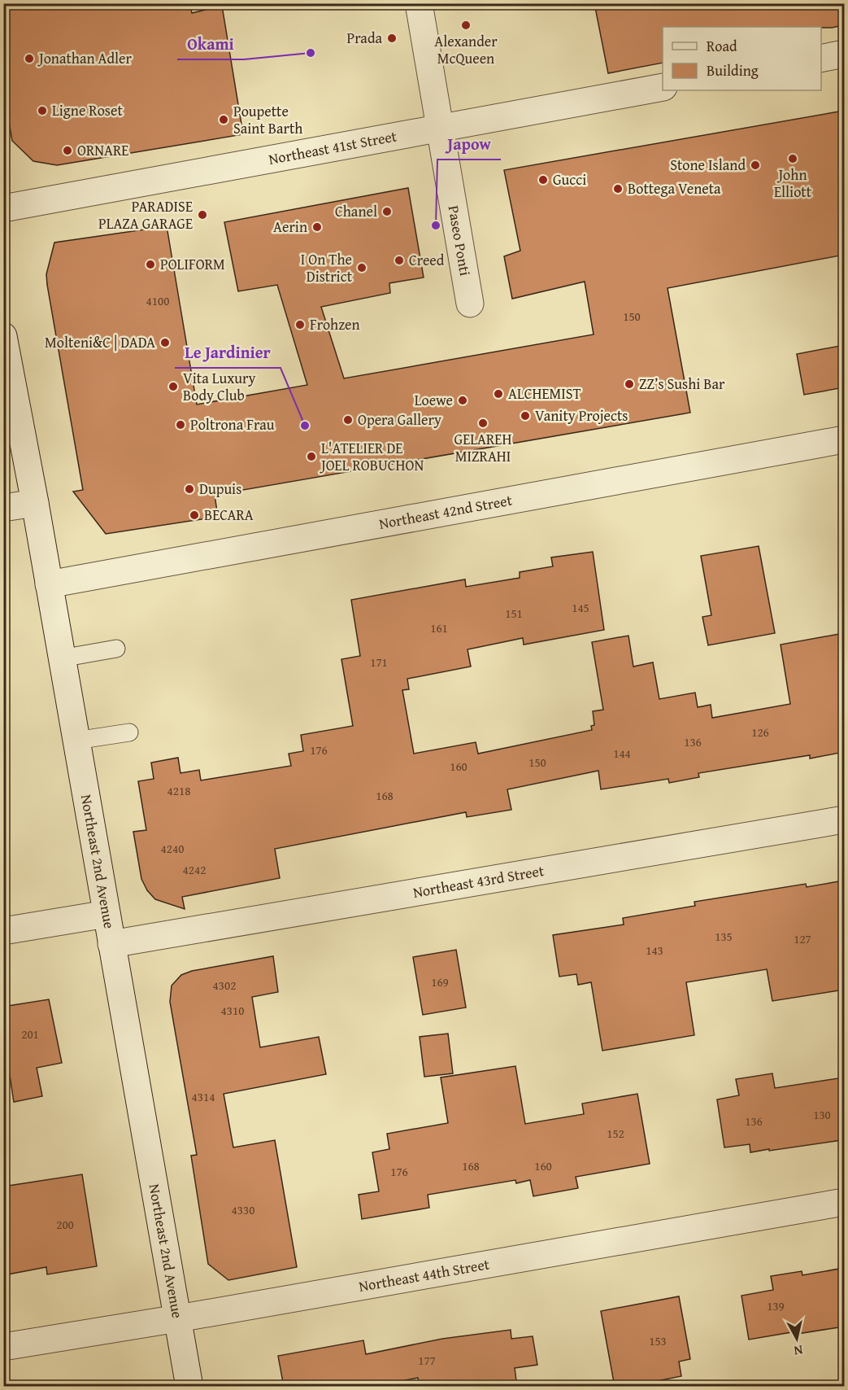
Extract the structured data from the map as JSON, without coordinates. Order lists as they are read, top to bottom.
{
  "streets": {
    "street": [
      "Northeast 41st Street",
      "Paseo Ponti",
      "Northeast 42nd Street",
      "Northeast 2nd Avenue",
      "Northeast 43rd Street",
      "Northeast 44th Street"
    ]
  },
  "crossings": [
    ["Northeast 41st Street", "Paseo Ponti"],
    ["Northeast 42nd Street", "Northeast 2nd Avenue"],
    ["Northeast 2nd Avenue", "Northeast 43rd Street"],
    ["Northeast 2nd Avenue", "Northeast 44th Street"]
  ],
  "places": [
    "Alexander McQueen",
    "Prada",
    "Okami",
    "Jonathan Adler",
    "Ligne Roset",
    "Poupette Saint Barth",
    "ORNARE",
    "John Elliott",
    "Stone Island",
    "Gucci",
    "Bottega Veneta",
    "Chanel",
    "PARADISE PLAZA GARAGE",
    "Japow",
    "Aerin",
    "Creed",
    "POLIFORM",
    "I On The District",
    "Frohzen",
    "Molteni&C | DADA",
    "ZZ’s Sushi Bar",
    "Vita Luxury Body Club",
    "ALCHEMIST",
    "Loewe",
    "Vanity Projects",
    "Opera Gallery",
    "GELAREH MIZRAHI",
    "Poltrona Frau",
    "Le Jardinier",
    "L'ATELIER DE JOEL ROBUCHON",
    "Dupuis",
    "BECARA"
  ],
  "house_numbers": [
    "4100",
    "150",
    "145",
    "151",
    "161",
    "171",
    "126",
    "136",
    "176",
    "144",
    "150",
    "160",
    "4218",
    "168",
    "4240",
    "4242",
    "135",
    "127",
    "143",
    "169",
    "4302",
    "4310",
    "201",
    "4314",
    "130",
    "136",
    "152",
    "168",
    "160",
    "176",
    "4330",
    "200",
    "139",
    "153",
    "177"
  ],
  "legend": ["Road", "Building"],
  "north": "bottom"
}
